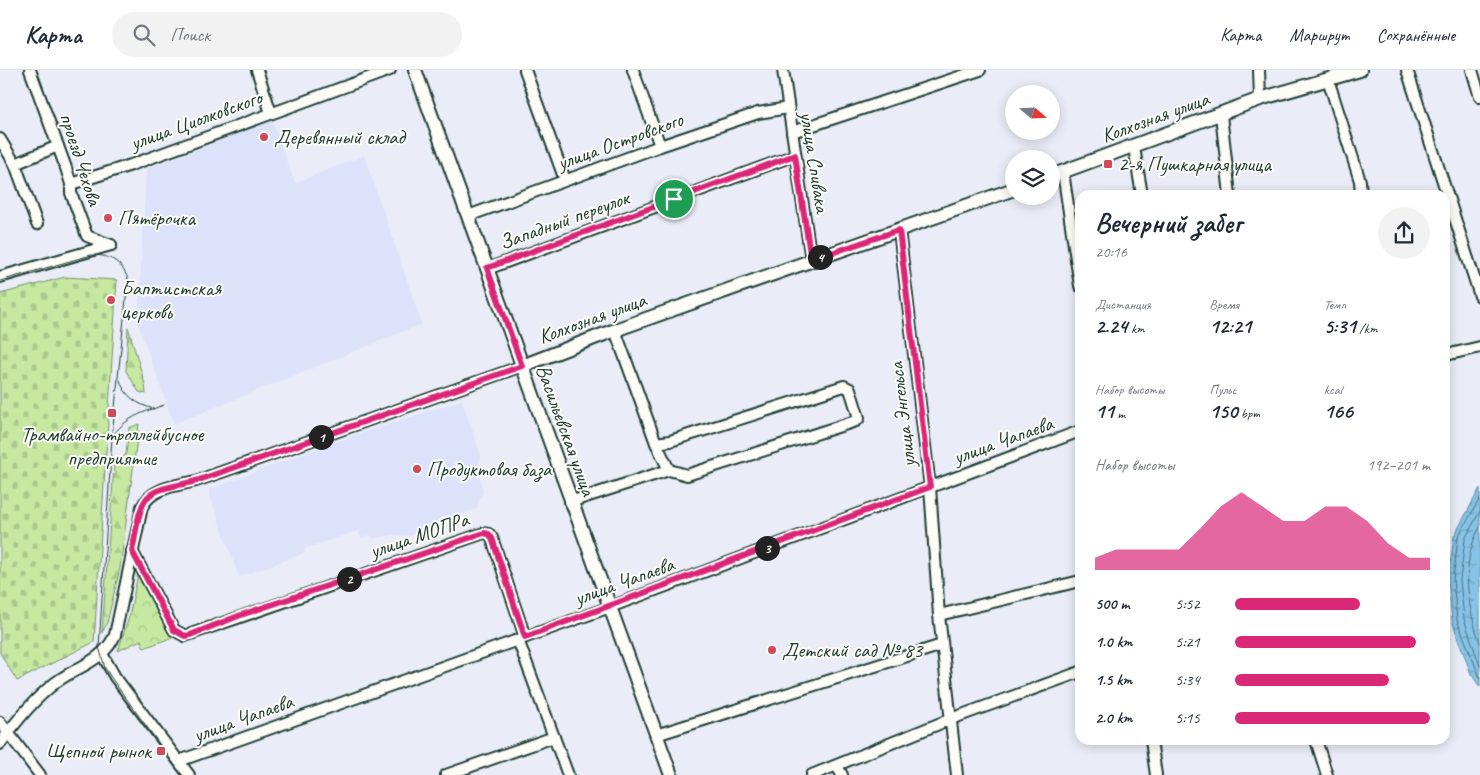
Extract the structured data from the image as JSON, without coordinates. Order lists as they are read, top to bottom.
{
  "streets": {
    "main road": ["Колхозная улица", "Васильевская улица"],
    "street": [
      "улица Циолковского",
      "улица Островского",
      "проезд Чехова",
      "улица Спивака",
      "Западный переулок",
      "улица Энгельса",
      "улица Чапаева",
      "улица МОПРа"
    ]
  },
  "crossings": [
    ["Колхозная улица", "улица Спивака"],
    ["Колхозная улица", "улица Энгельса"],
    ["Колхозная улица", "Васильевская улица"],
    ["Колхозная улица", "улица МОПРа"],
    ["улица Циолковского", "проезд Чехова"],
    ["улица Островского", "улица Спивака"],
    ["улица Островского", "Васильевская улица"],
    ["улица Спивака", "Западный переулок"],
    ["Западный переулок", "Васильевская улица"],
    ["улица Энгельса", "улица Чапаева"],
    ["Васильевская улица", "улица Чапаева"],
    ["улица Чапаева", "улица МОПРа"]
  ],
  "places": {
    "other": [
      "Деревянный склад",
      "Пятёрочка",
      "Баптистская церковь",
      "Продуктовая база",
      "Детский сад № 83"
    ],
    "transit": ["2-я Пушкарная улица", "Трамвайно-троллейбусное предприятие", "Щепной рынок"]
  },
  "north": "right",
  "page": {
    "header": "Карта",
    "search": "Поиск",
    "nav": ["Карта", "Маршрут", "Сохранённые"],
    "heading": ["Вечерний забег", "20:16"],
    "pins": [
      "4",
      "1",
      "3",
      "2"
    ],
    "stats": [
      ["Дистанция", "2.24 km"],
      ["Время", "12:21"],
      ["Темп", "5:31 /km"],
      ["Набор высоты", "11 m"],
      ["Пульс", "150 bpm"],
      ["kcal", "166"]
    ],
    "chart": ["Набор высоты", "192–201 m"],
    "list": [
      {
        "name": "500 m",
        "note": "5:52"
      },
      {
        "name": "1.0 km",
        "note": "5:21"
      },
      {
        "name": "1.5 km",
        "note": "5:34"
      },
      {
        "name": "2.0 km",
        "note": "5:15"
      }
    ]
  }
}
